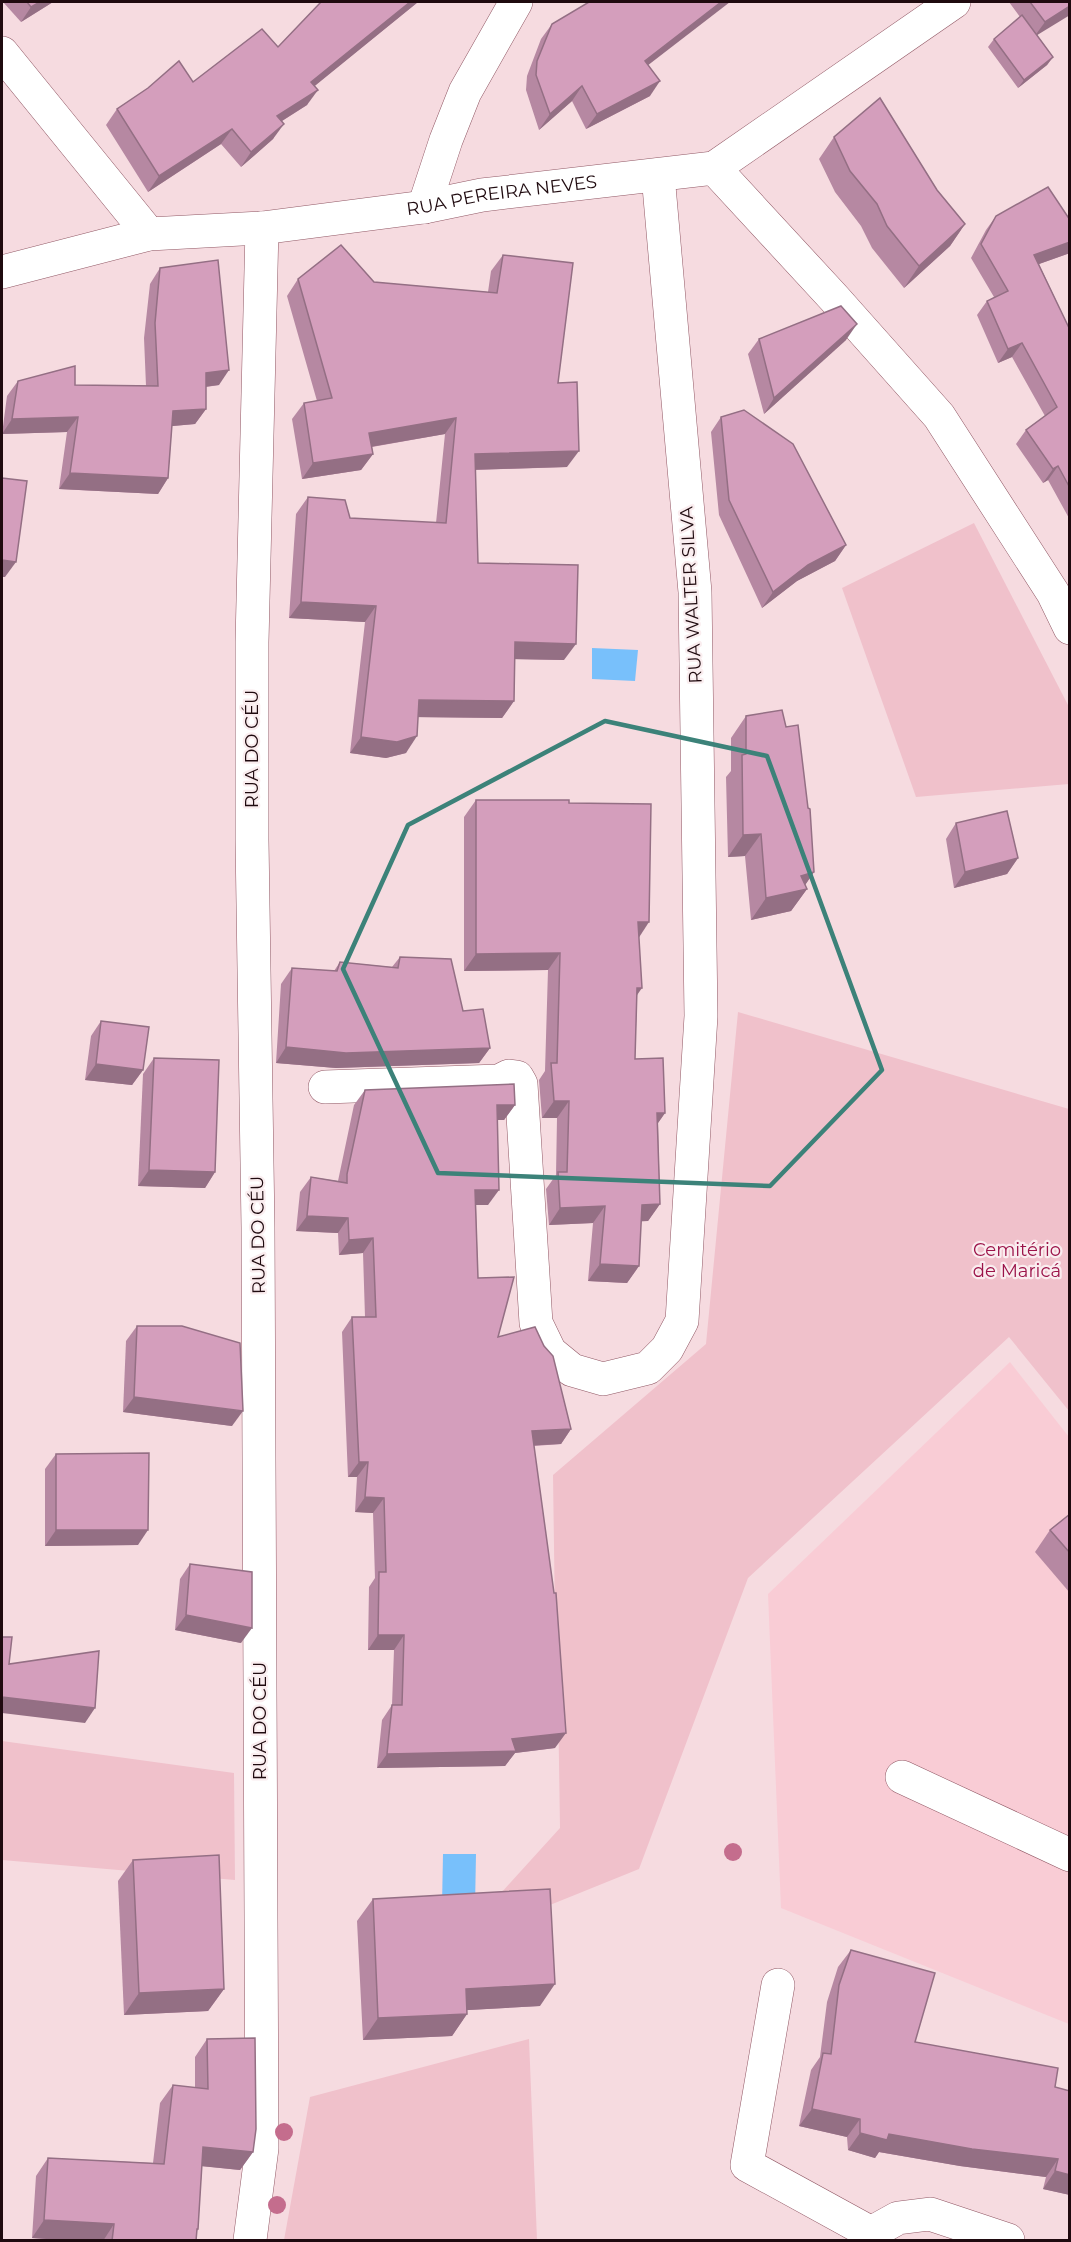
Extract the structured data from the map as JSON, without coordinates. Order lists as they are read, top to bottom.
{
  "streets": {
    "street": ["RUA PEREIRA NEVES", "RUA WALTER SILVA", "RUA DO CÉU"]
  },
  "crossings": [
    ["RUA PEREIRA NEVES", "RUA WALTER SILVA"],
    ["RUA PEREIRA NEVES", "RUA DO CÉU"]
  ],
  "parks": ["Cemitério de Maricá"]
}
